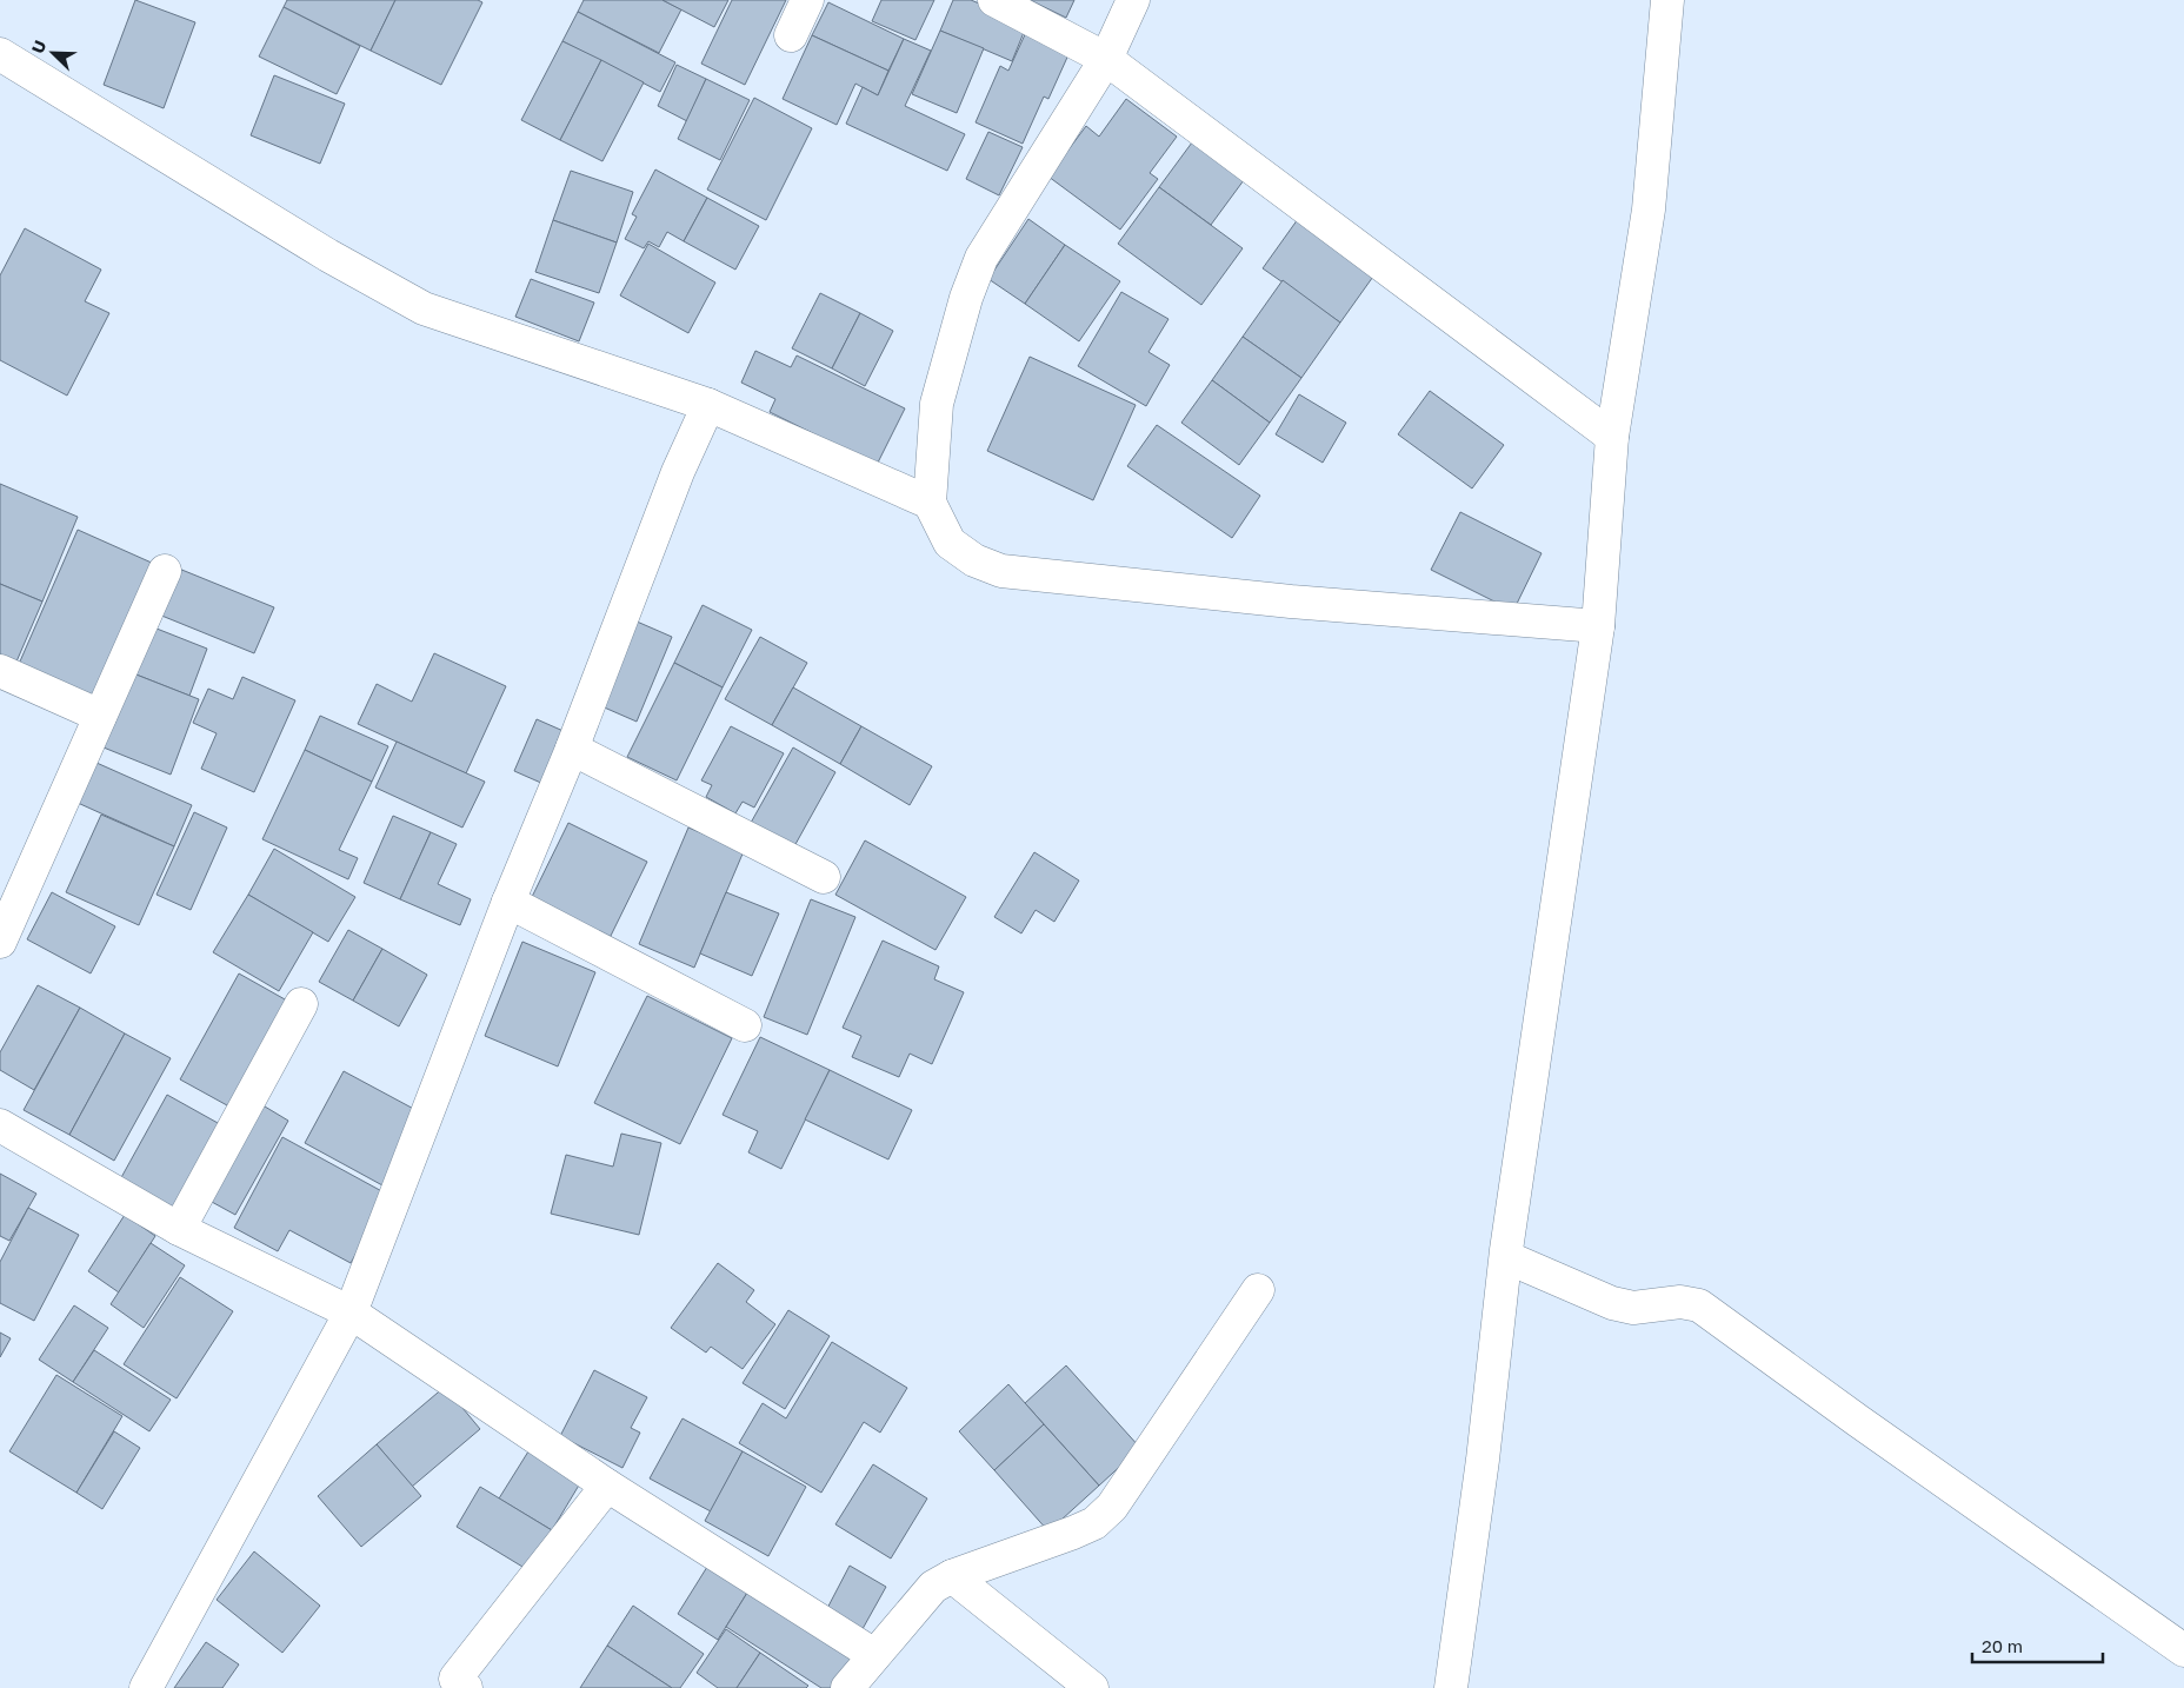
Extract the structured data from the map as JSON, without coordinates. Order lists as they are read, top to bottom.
{
  "scale_bar": "20 m",
  "north": "top left"
}
